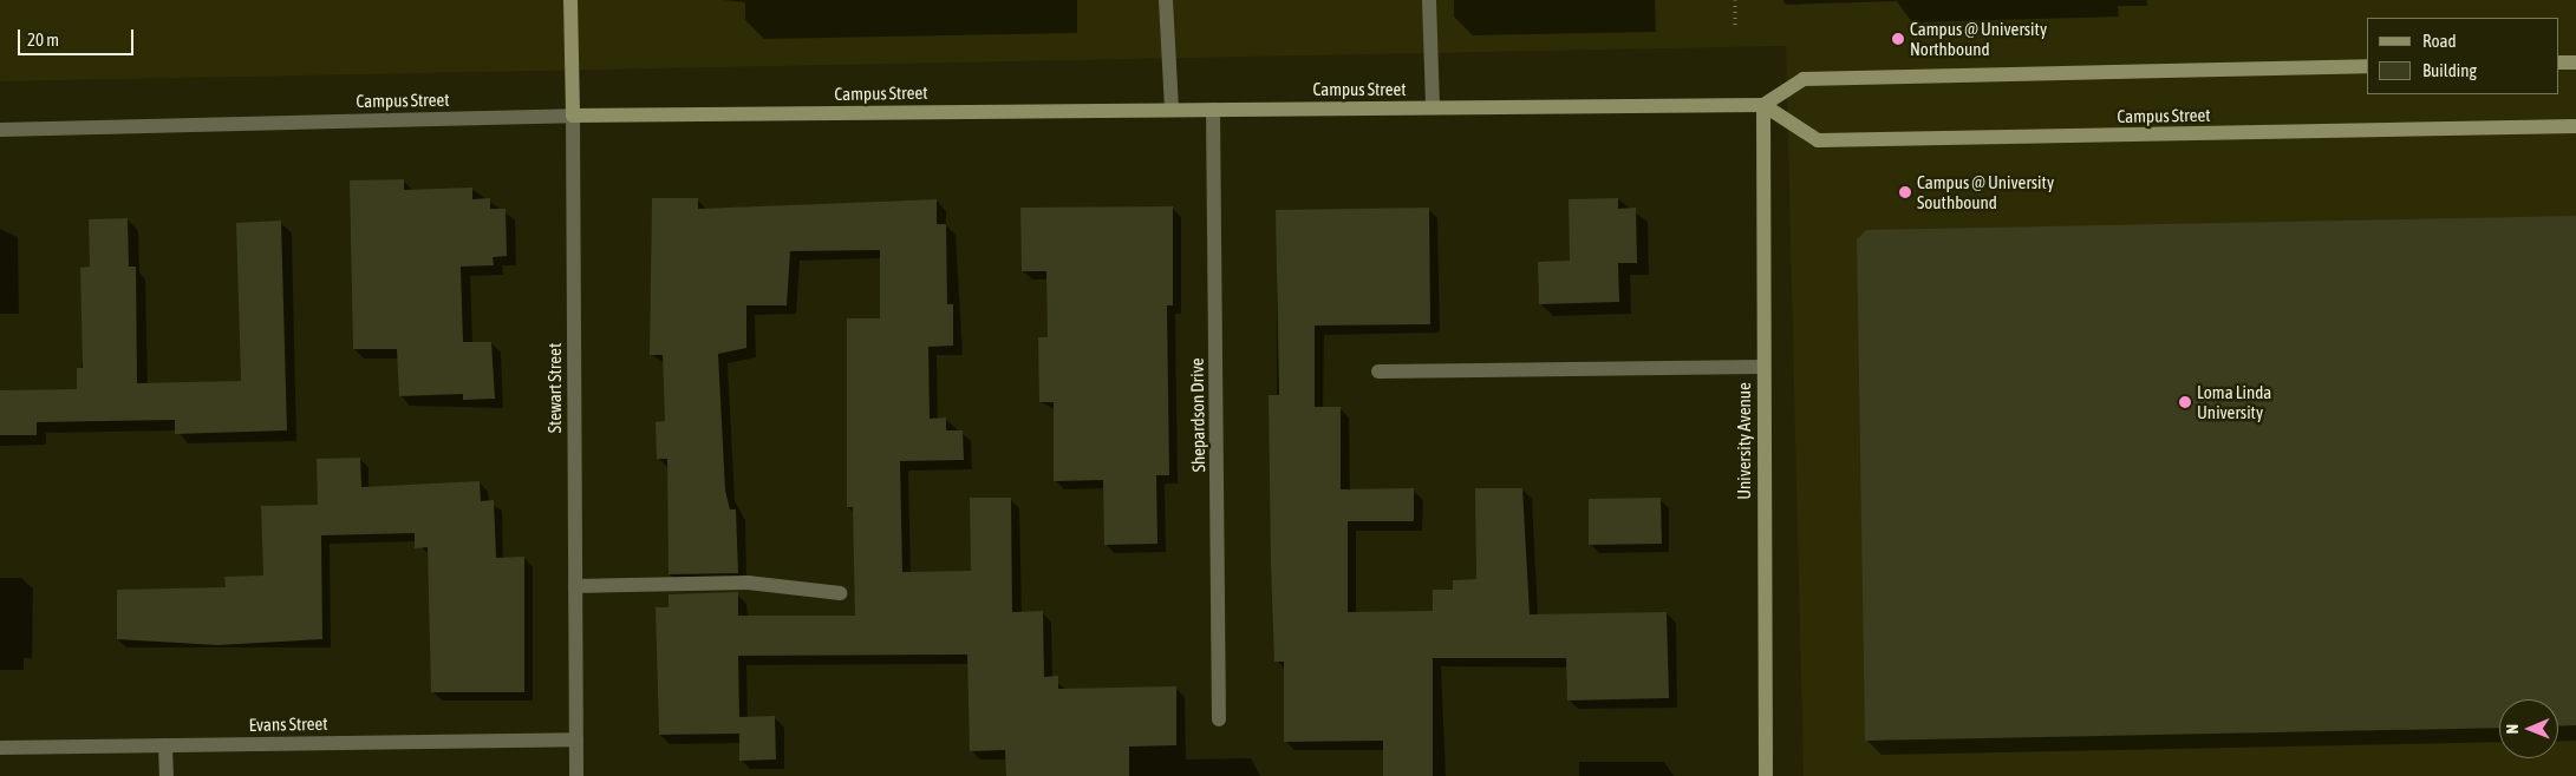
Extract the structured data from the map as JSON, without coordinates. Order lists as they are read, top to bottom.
{
  "streets": {
    "street": [
      "Campus Street",
      "Stewart Street",
      "Shepardson Drive",
      "University Avenue",
      "Evans Street"
    ]
  },
  "crossings": [
    ["Campus Street", "Stewart Street"],
    ["Campus Street", "Shepardson Drive"],
    ["Campus Street", "University Avenue"],
    ["Stewart Street", "Evans Street"]
  ],
  "places": ["Campus @ University Northbound", "Campus @ University Southbound", "Loma Linda University"],
  "legend": ["Road", "Building"],
  "scale_bar": "20 m",
  "north": "left"
}
